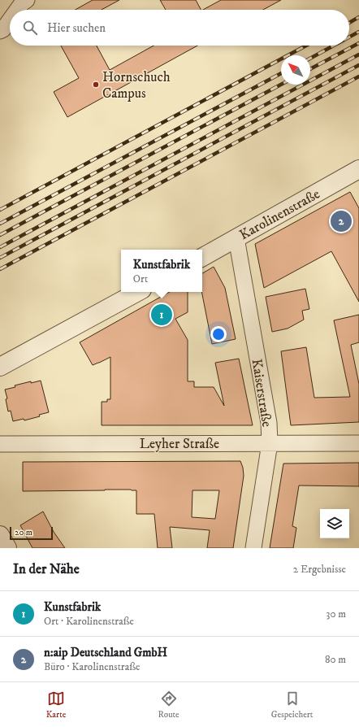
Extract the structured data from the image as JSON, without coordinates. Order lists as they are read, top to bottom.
{
  "streets": {
    "street": ["Karolinenstraße", "Kaiserstraße", "Leyher Straße"]
  },
  "crossings": [
    ["Karolinenstraße", "Kaiserstraße"],
    ["Kaiserstraße", "Leyher Straße"]
  ],
  "places": ["Hornschuch Campus"],
  "scale_bar": "20 m",
  "north": "top left",
  "page": {
    "search": "Hier suchen",
    "pins": ["2", "1"],
    "popup": ["Kunstfabrik", "Ort"],
    "scale": "20 m",
    "heading": ["In der Nähe", "2 Ergebnisse"],
    "list": [
      {
        "mark": "1",
        "name": "Kunstfabrik",
        "note": "Ort · Karolinenstraße",
        "value": "30 m"
      },
      {
        "mark": "2",
        "name": "n:aip Deutschland GmbH",
        "note": "Büro · Karolinenstraße",
        "value": "80 m"
      }
    ],
    "nav": ["Karte", "Route", "Gespeichert"]
  }
}
